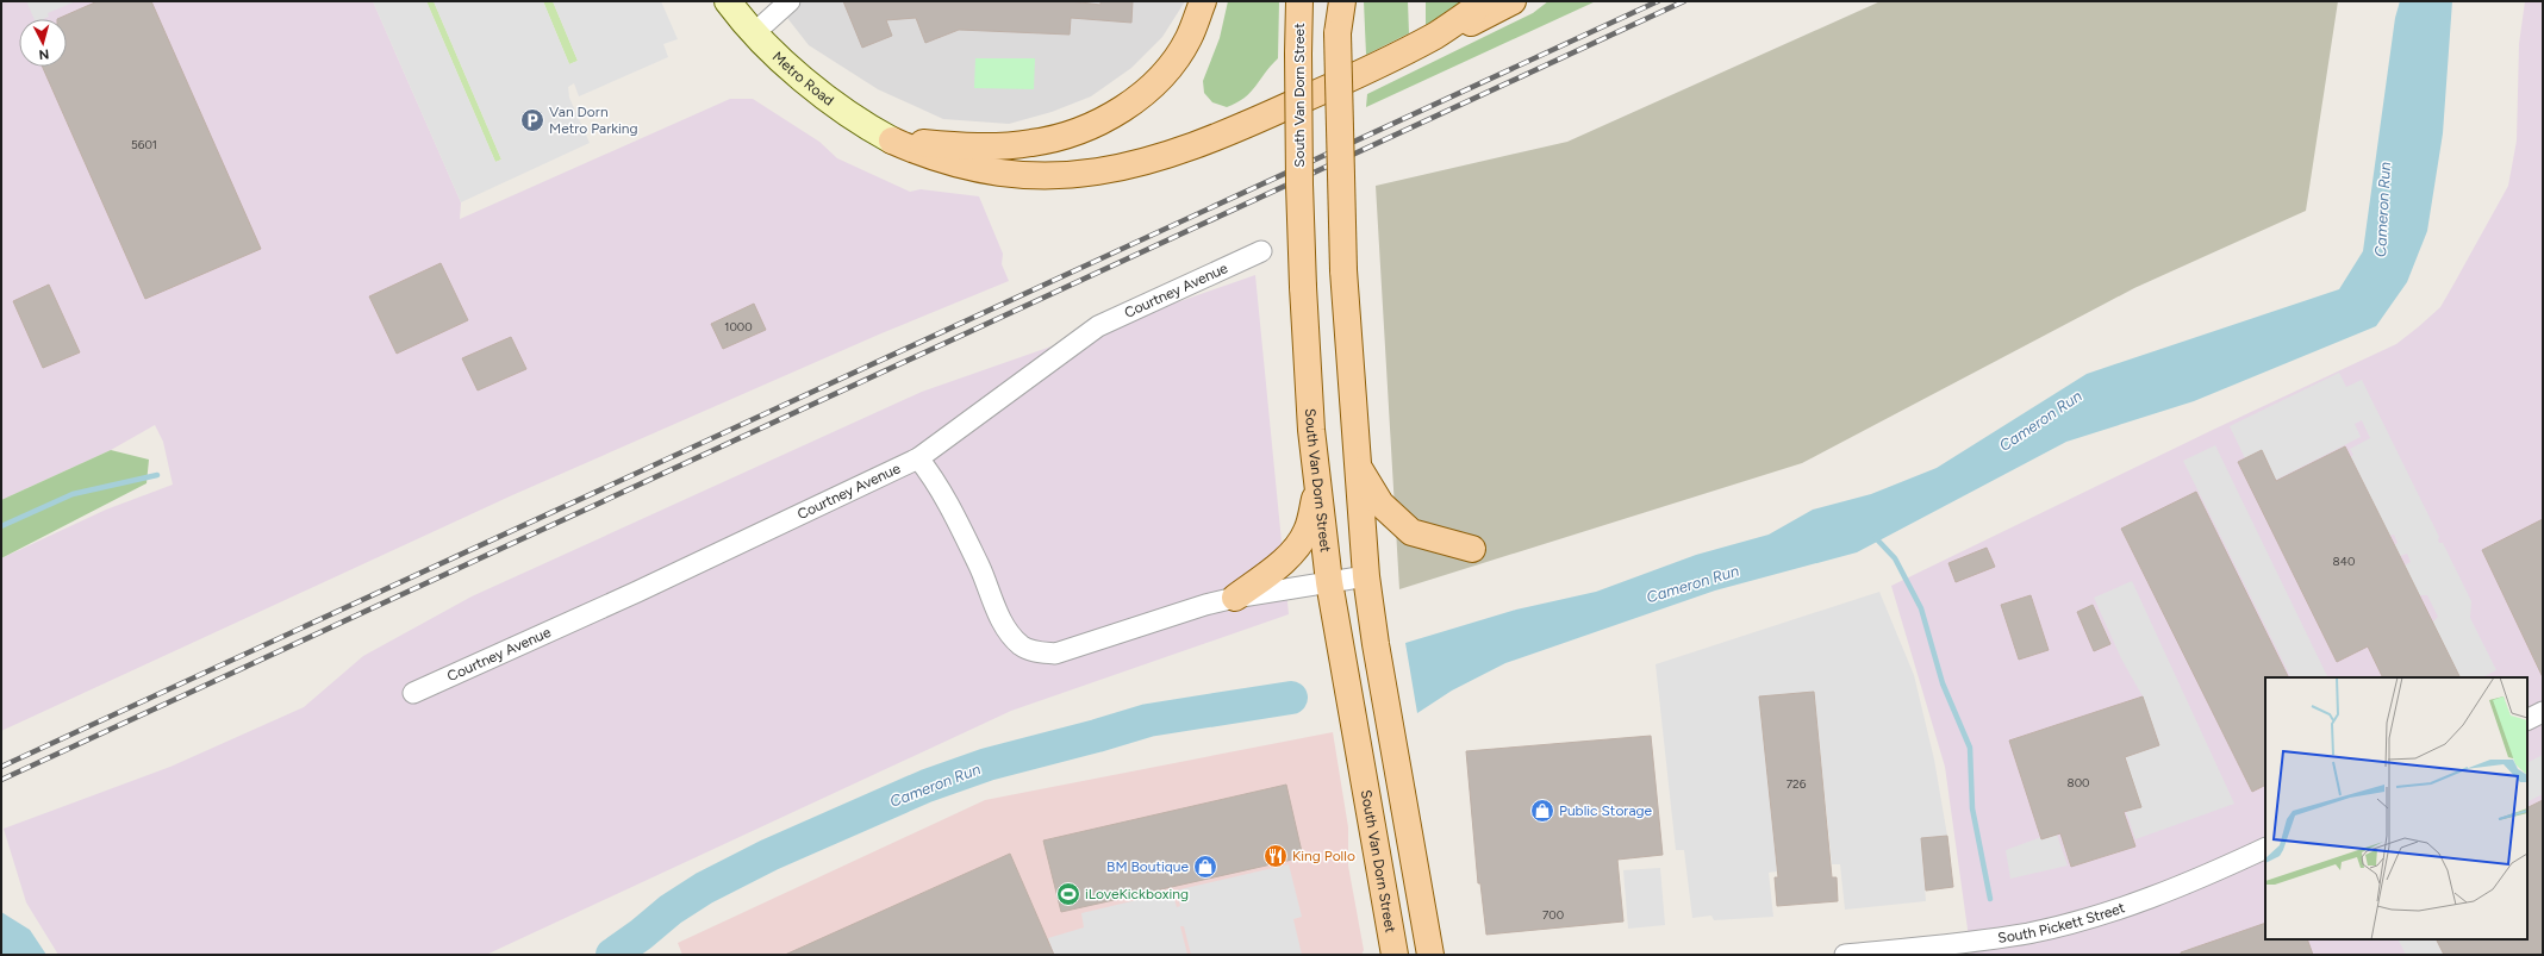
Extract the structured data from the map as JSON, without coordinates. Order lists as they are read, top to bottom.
{
  "streets": {
    "main road": ["South Van Dorn Street"],
    "street": ["Metro Road", "Courtney Avenue", "South Pickett Street"]
  },
  "water": ["Cameron Run"],
  "places": {
    "parking": ["Van Dorn Metro Parking"],
    "shop": ["Public Storage", "BM Boutique"],
    "restaurant": ["King Pollo"],
    "sports": ["iLoveKickboxing"]
  },
  "house_numbers": [
    "5601",
    "1000",
    "840",
    "800",
    "726",
    "700"
  ],
  "north": "bottom"
}
